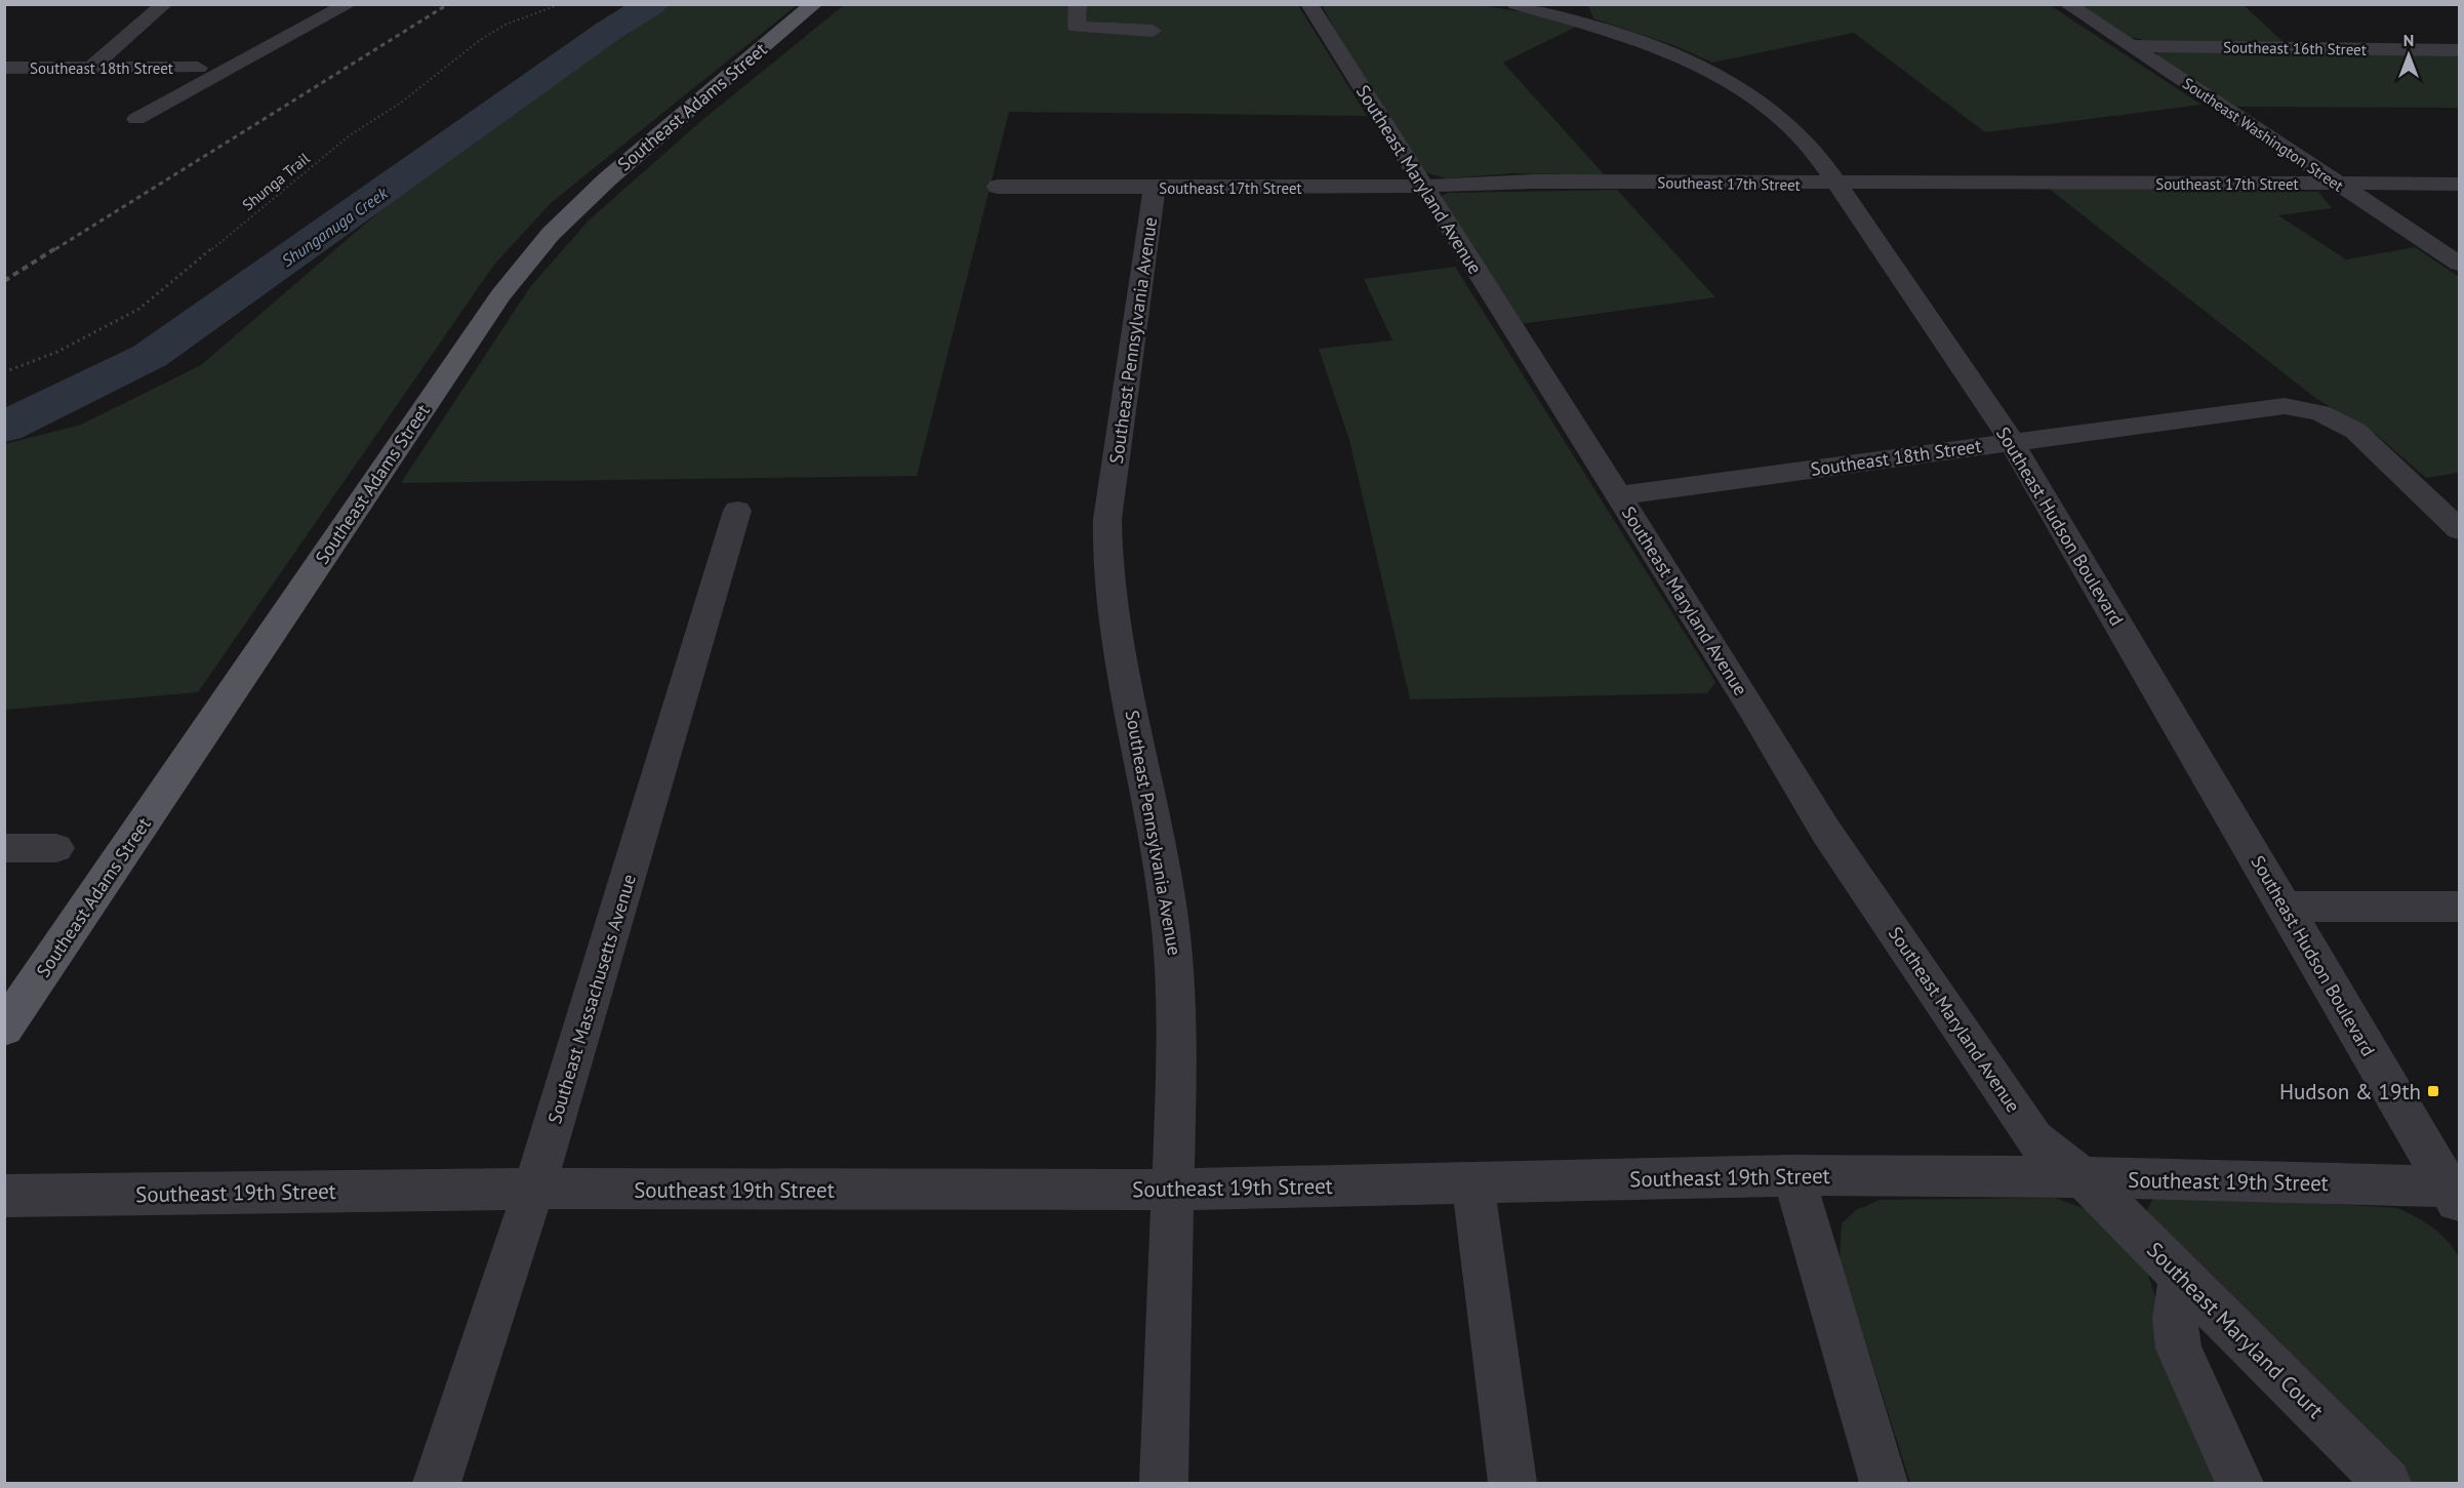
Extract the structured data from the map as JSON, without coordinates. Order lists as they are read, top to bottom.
{
  "streets": {
    "main road": ["Southeast Adams Street"],
    "street": [
      "Southeast 16th Street",
      "Southeast 18th Street",
      "Southeast Washington Street",
      "Southeast Maryland Avenue",
      "Southeast 17th Street",
      "Southeast Pennsylvania Avenue",
      "Southeast Hudson Boulevard",
      "Southeast Massachusetts Avenue",
      "Southeast 19th Street",
      "Southeast Maryland Court"
    ],
    "path": ["Shunga Trail"]
  },
  "crossings": [
    ["Southeast 16th Street", "Southeast Washington Street"],
    ["Southeast 18th Street", "Southeast Maryland Avenue"],
    ["Southeast 18th Street", "Southeast Hudson Boulevard"],
    ["Southeast Washington Street", "Southeast 17th Street"],
    ["Southeast Maryland Avenue", "Southeast 17th Street"],
    ["Southeast Maryland Avenue", "Southeast 19th Street"],
    ["Southeast Maryland Avenue", "Southeast Maryland Court"],
    ["Southeast 17th Street", "Southeast Pennsylvania Avenue"],
    ["Southeast 17th Street", "Southeast Hudson Boulevard"],
    ["Southeast Pennsylvania Avenue", "Southeast 19th Street"],
    ["Southeast Hudson Boulevard", "Southeast 19th Street"],
    ["Southeast Massachusetts Avenue", "Southeast 19th Street"],
    ["Southeast 19th Street", "Southeast Maryland Court"]
  ],
  "water": ["Shunganuga Creek"],
  "places": {
    "transit": ["Hudson & 19th"]
  },
  "north": "top"
}
